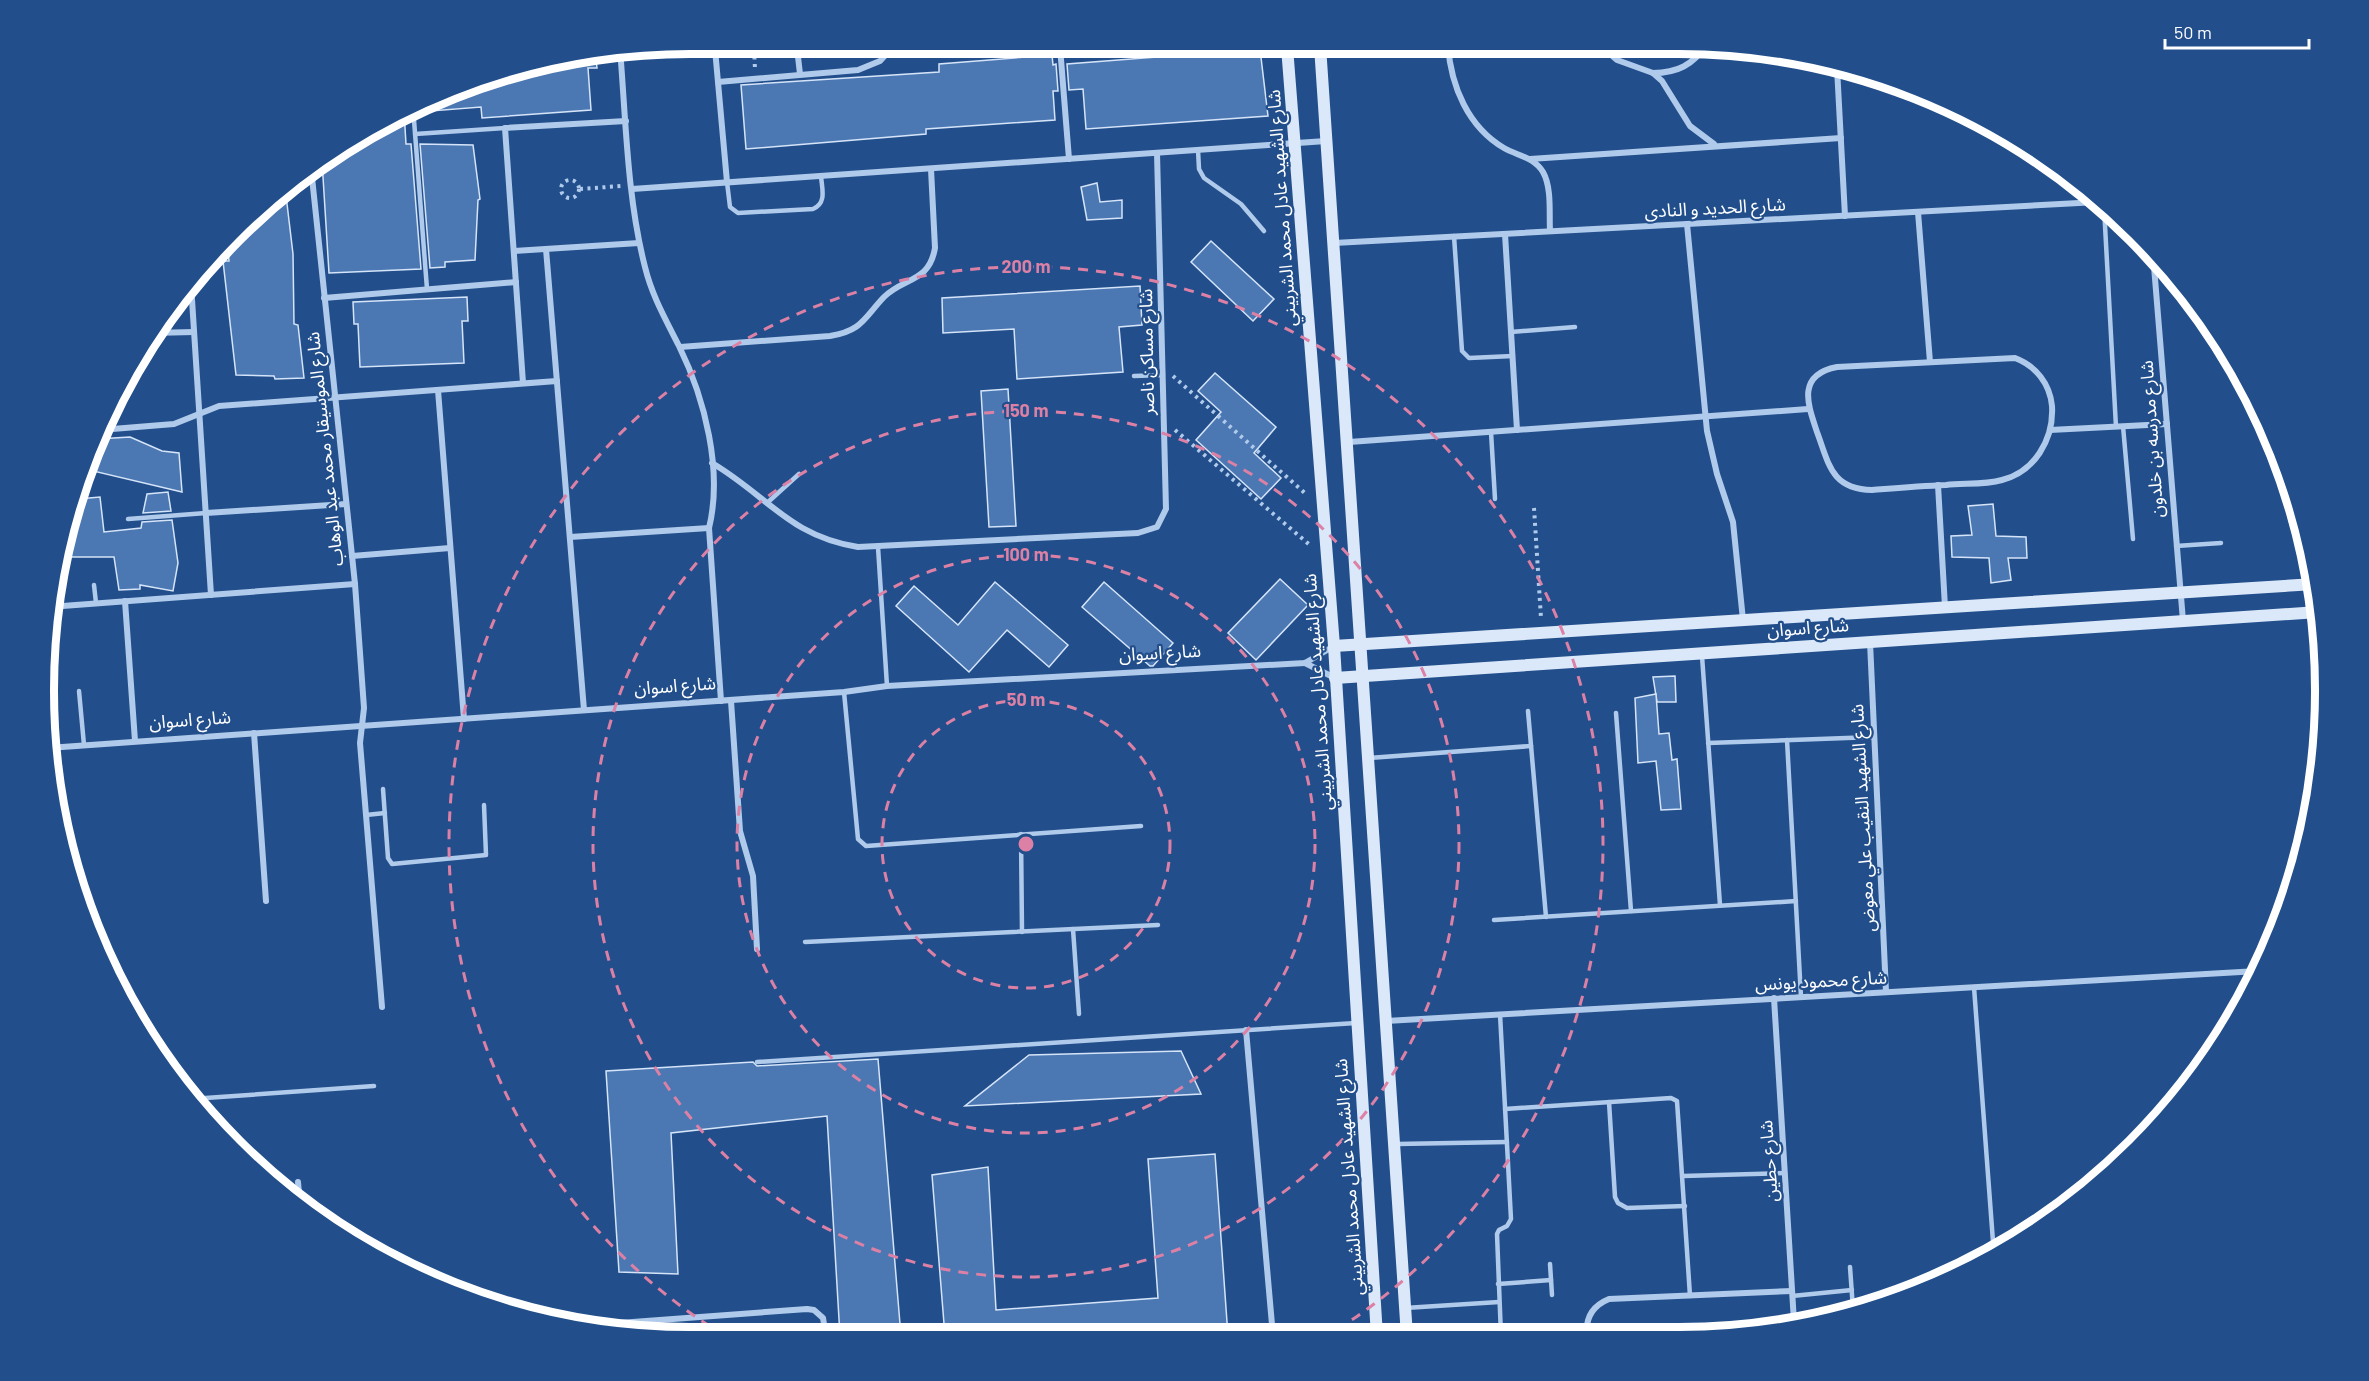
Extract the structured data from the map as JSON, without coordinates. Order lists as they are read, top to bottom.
{
  "streets": {
    "street": [
      "شارع الشهيد عادل محمد الشربيني",
      "شارع الحديد و النادى",
      "شارع مساكن ناصر",
      "شارع مدرسه بن خلدون",
      "شارع الموسيقار محمد عبد الوهاب",
      "شارع اسوان",
      "شارع الشهيد النقيب علي معوض",
      "شارع محمود يونس",
      "شارع حطين"
    ]
  },
  "crossings": [
    ["شارع الشهيد عادل محمد الشربيني", "شارع اسوان"],
    ["شارع مدرسه بن خلدون", "شارع اسوان"],
    ["شارع الموسيقار محمد عبد الوهاب", "شارع اسوان"],
    ["شارع اسوان", "شارع الشهيد النقيب علي معوض"],
    ["شارع الشهيد النقيب علي معوض", "شارع محمود يونس"],
    ["شارع محمود يونس", "شارع حطين"]
  ],
  "scale_bar": "50 m",
  "rings": [
    "200 m",
    "150 m",
    "100 m",
    "50 m"
  ]
}
